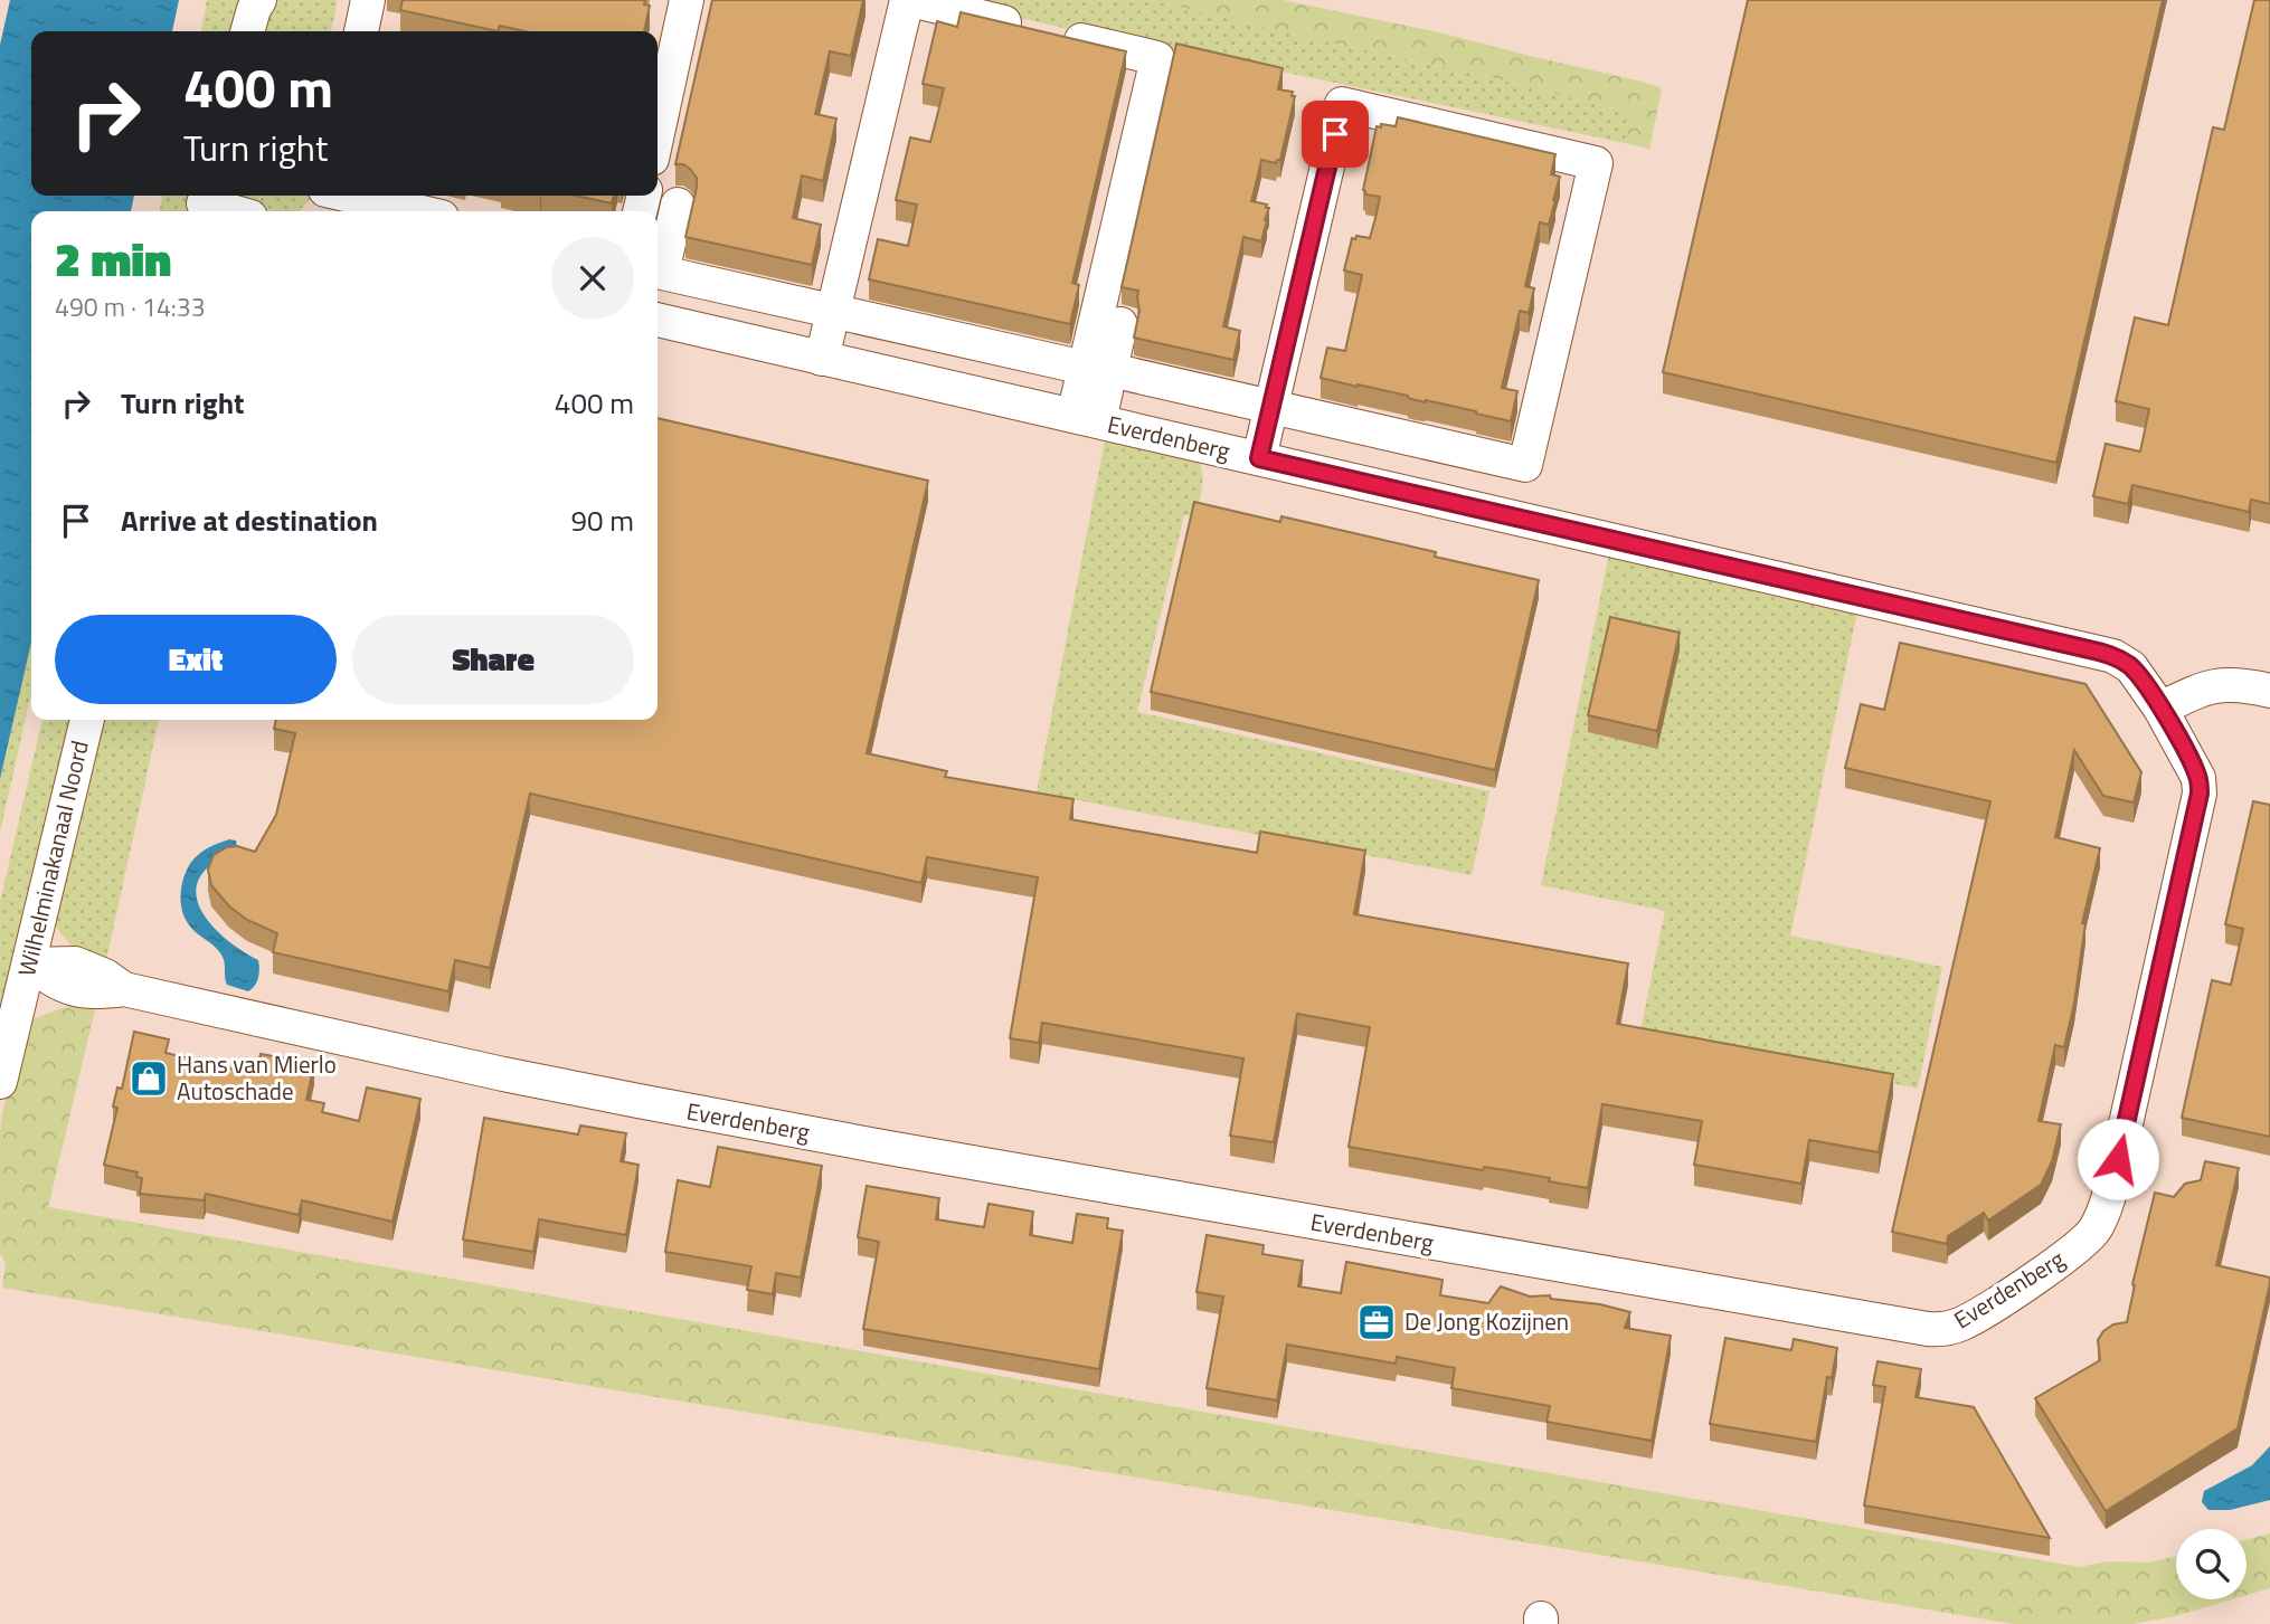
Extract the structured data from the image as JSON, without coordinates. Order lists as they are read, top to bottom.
{
  "streets": {
    "street": ["Everdenberg", "Wilhelminakanaal Noord"]
  },
  "crossings": [
    ["Everdenberg", "Wilhelminakanaal Noord"]
  ],
  "places": {
    "shop": ["Hans van Mierlo Autoschade"],
    "office": ["De Jong Kozijnen"]
  },
  "page": {
    "turn": ["400 m", "Turn right"],
    "heading": ["2 min", "490 m · 14:33"],
    "list": [
      {
        "name": "Turn right",
        "value": "400 m"
      },
      {
        "name": "Arrive at destination",
        "value": "90 m"
      }
    ],
    "buttons": ["Exit", "Share"]
  }
}
